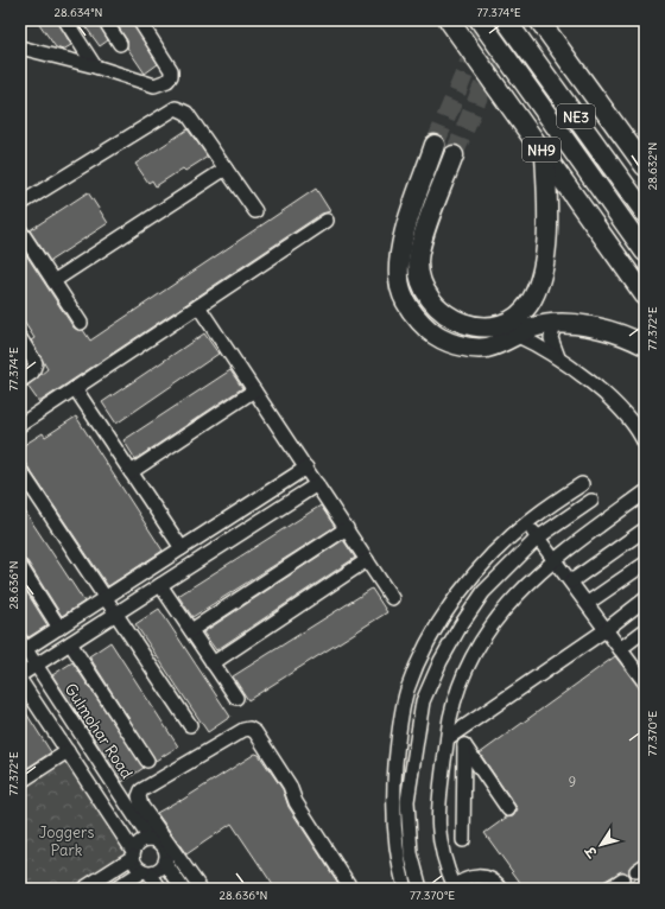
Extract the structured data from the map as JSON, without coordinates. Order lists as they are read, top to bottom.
{
  "streets": {
    "highway": ["NE3", "NH9"],
    "street": ["Gulmohar Road"]
  },
  "parks": ["Joggers Park"],
  "house_numbers": ["9"],
  "north": "bottom left",
  "coordinates": [
    "28.634°N",
    "77.374°E",
    "28.632°N",
    "77.372°E",
    "28.636°N",
    "77.370°E"
  ]
}
